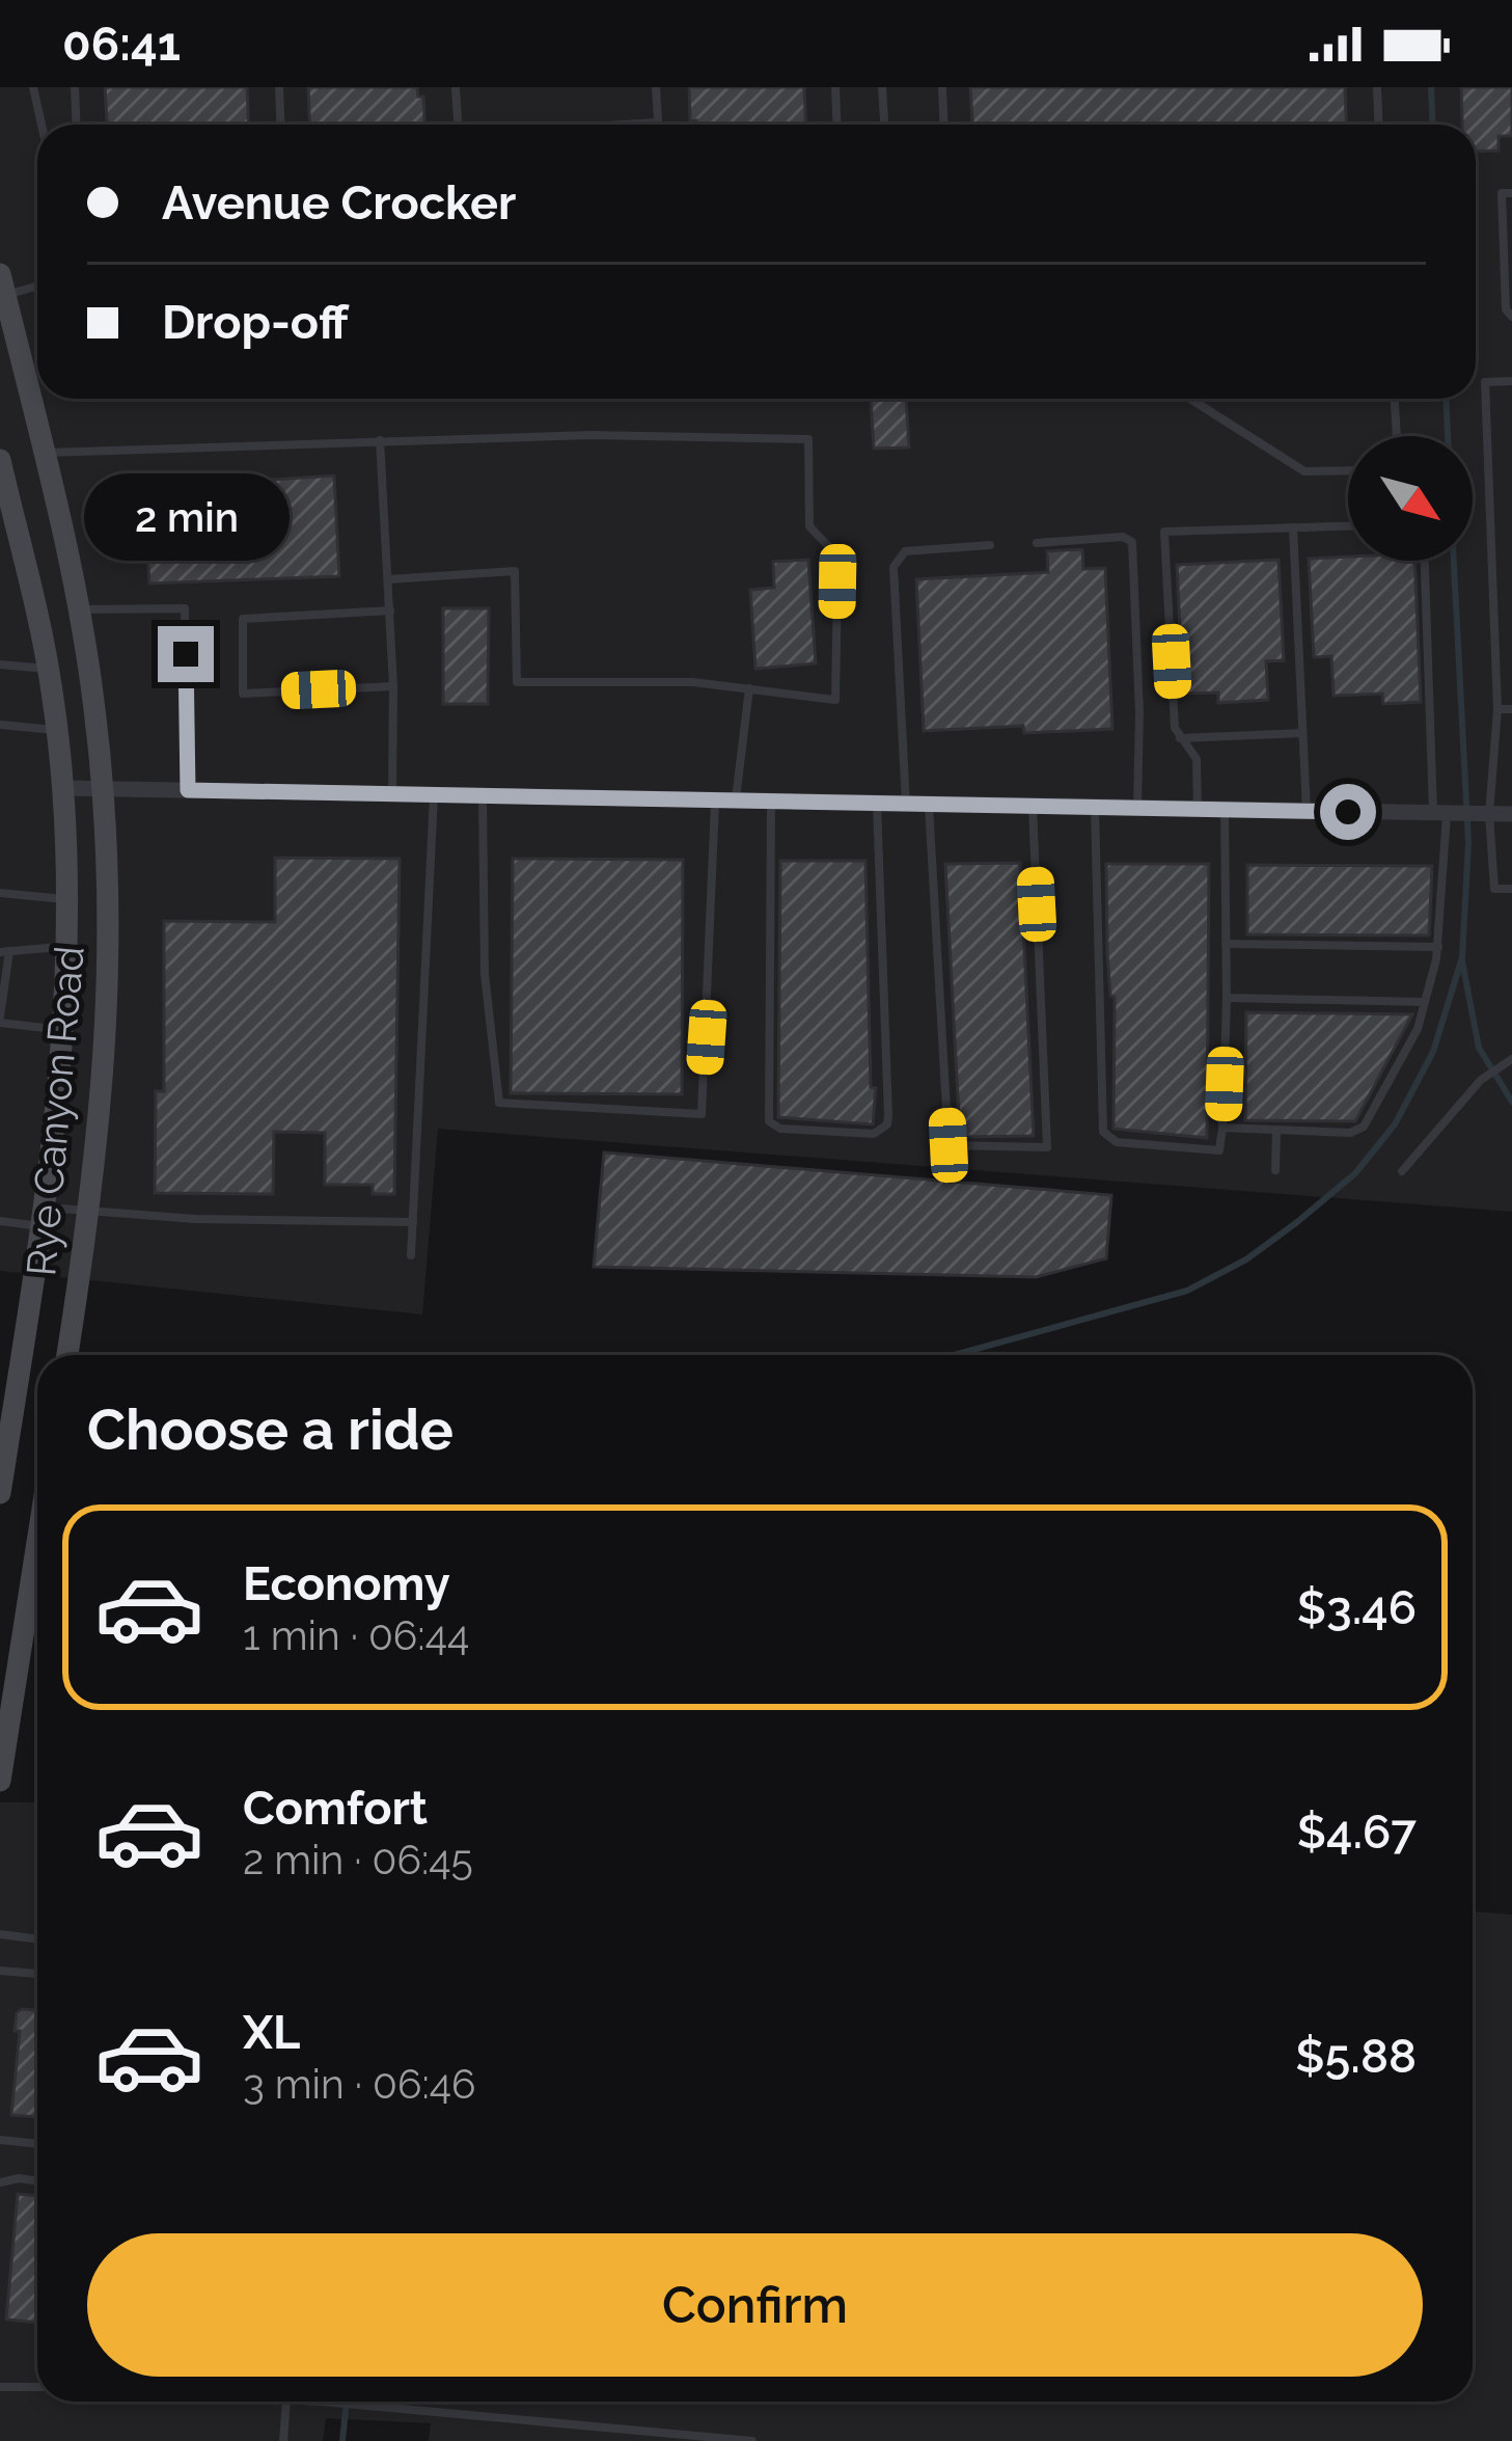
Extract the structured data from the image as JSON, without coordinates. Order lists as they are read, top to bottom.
{
  "streets": {
    "main road": ["Rye Canyon Road"]
  },
  "north": "bottom right",
  "page": {
    "status": "06:41",
    "banner": ["Avenue Crocker", "Drop-off"],
    "bubble": "2 min",
    "heading": "Choose a ride",
    "list": [
      {
        "name": "Economy",
        "note": "1 min · 06:44",
        "value": "$3.46"
      },
      {
        "name": "Comfort",
        "note": "2 min · 06:45",
        "value": "$4.67"
      },
      {
        "name": "XL",
        "note": "3 min · 06:46",
        "value": "$5.88"
      }
    ],
    "buttons": "Confirm"
  }
}
